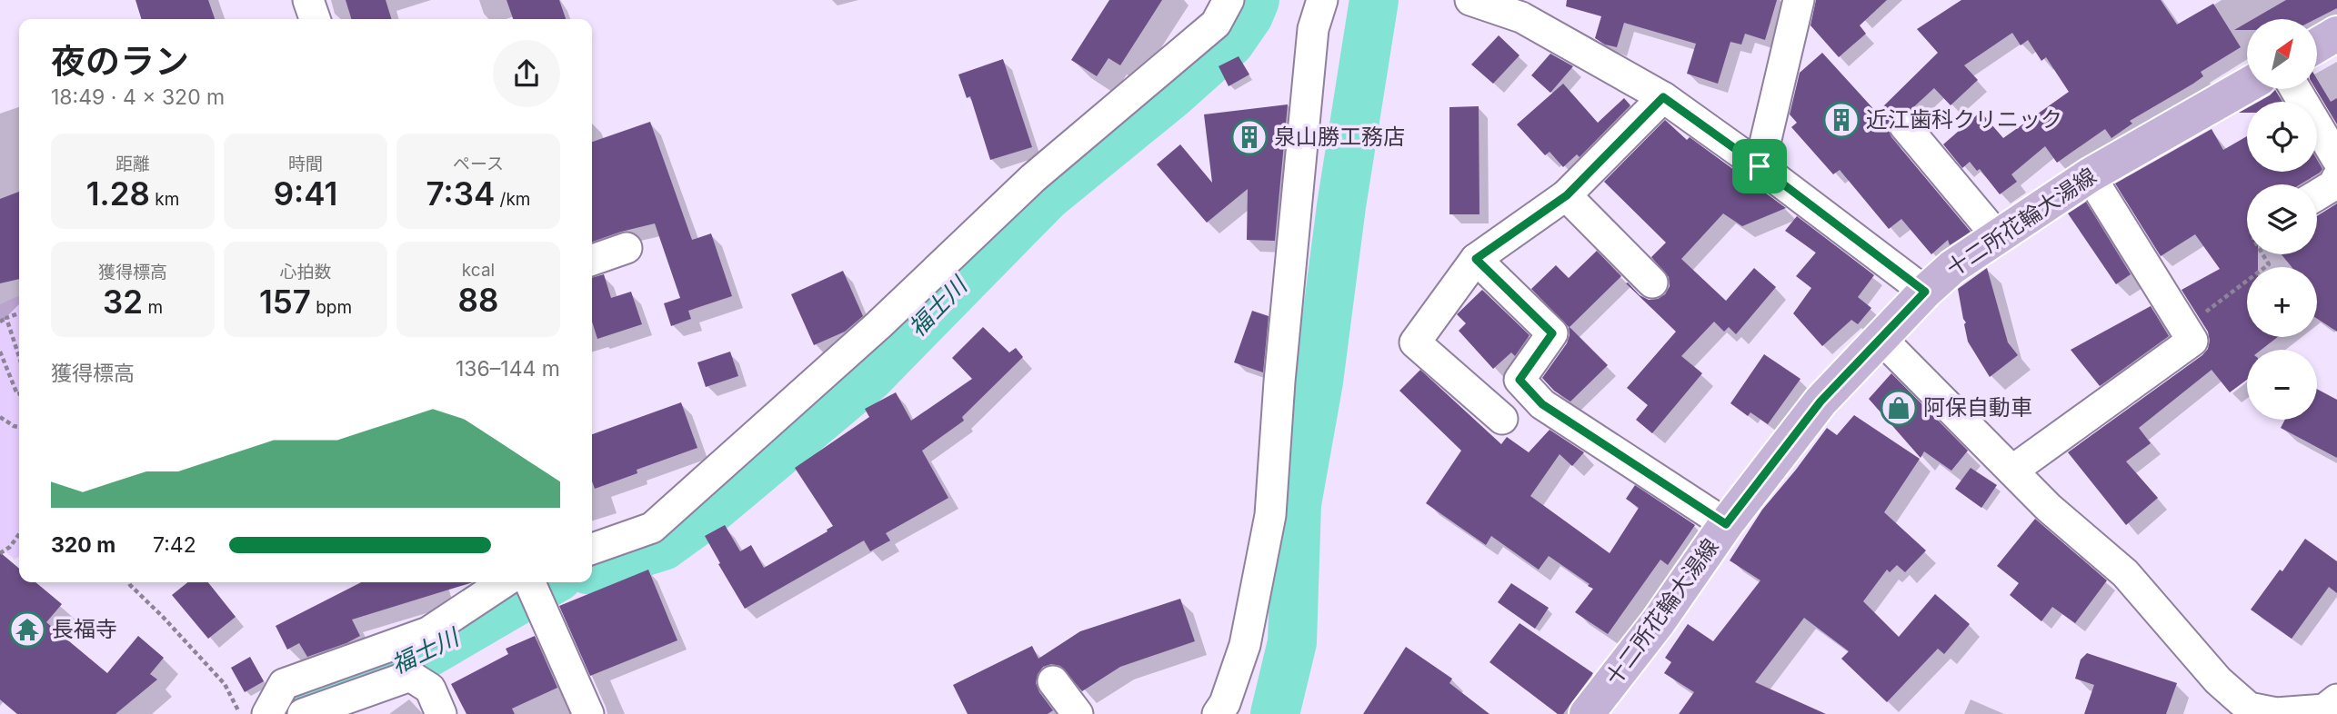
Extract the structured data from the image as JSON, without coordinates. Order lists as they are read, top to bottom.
{
  "streets": {
    "main road": ["十二所花輪大湯線"]
  },
  "water": ["福士川"],
  "places": {
    "building": ["近江歯科クリニック", "泉山勝工務店"],
    "shop": ["阿保自動車"],
    "temple": ["長福寺"]
  },
  "north": "top right",
  "page": {
    "map_buttons": ["+", "−"],
    "heading": ["夜のラン", "18:49 · 4 × 320 m"],
    "stats": [
      ["距離", "1.28 km"],
      ["時間", "9:41"],
      ["ペース", "7:34 /km"],
      ["獲得標高", "32 m"],
      ["心拍数", "157 bpm"],
      ["kcal", "88"]
    ],
    "chart": ["獲得標高", "136–144 m"],
    "list": [
      {
        "name": "320 m",
        "note": "7:42"
      }
    ]
  }
}
